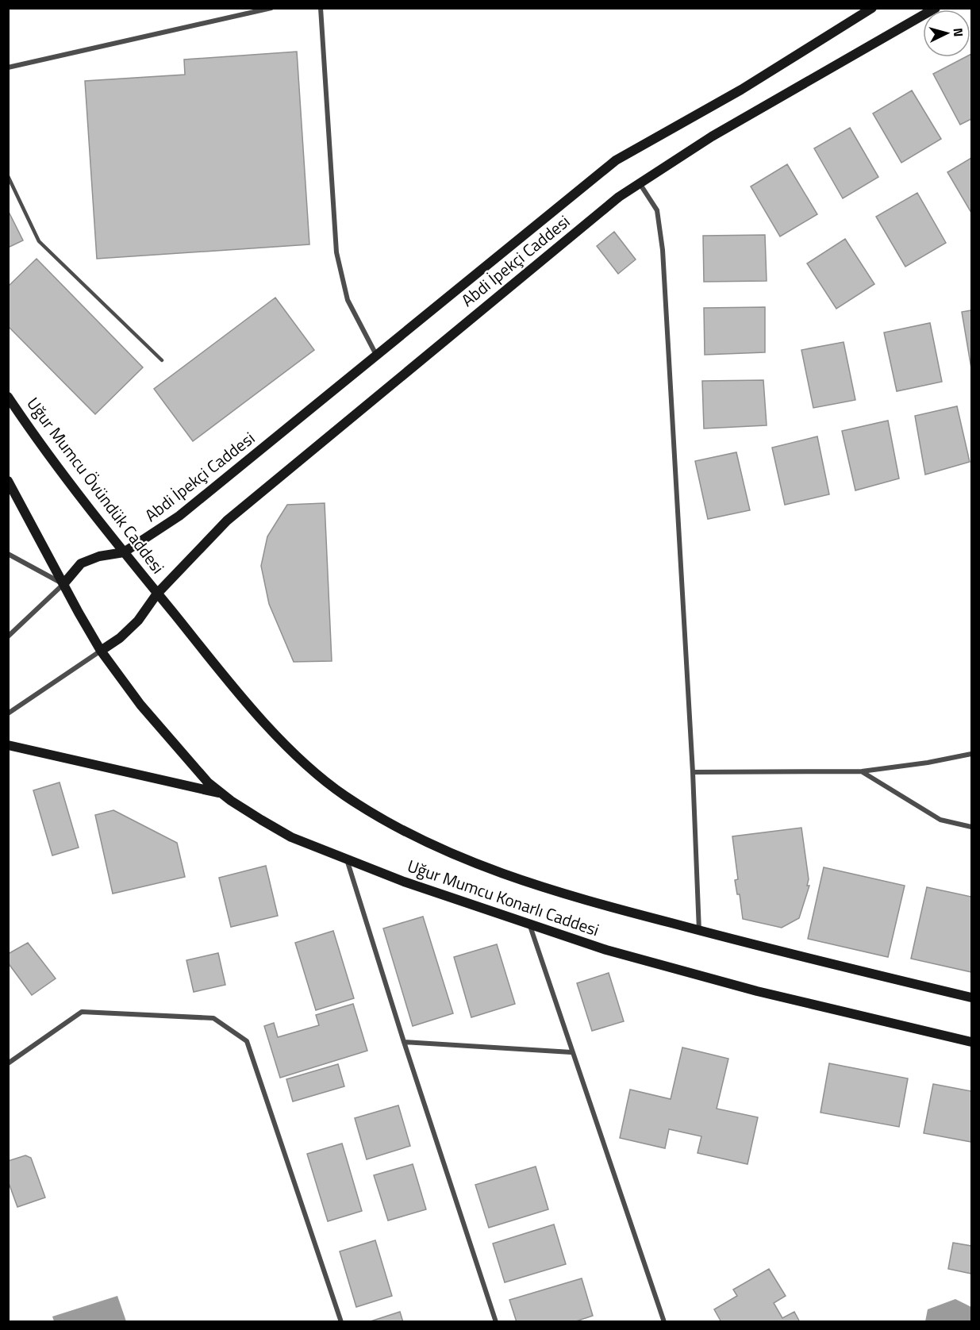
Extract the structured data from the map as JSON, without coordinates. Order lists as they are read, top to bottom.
{
  "streets": {
    "street": ["Abdi İpekçi Caddesi", "Uğur Mumcu Övündük Caddesi", "Uğur Mumcu Konarlı Caddesi"]
  },
  "crossings": [
    ["Abdi İpekçi Caddesi", "Uğur Mumcu Övündük Caddesi"],
    ["Abdi İpekçi Caddesi", "Uğur Mumcu Konarlı Caddesi"],
    ["Uğur Mumcu Övündük Caddesi", "Uğur Mumcu Konarlı Caddesi"]
  ],
  "north": "right"
}
